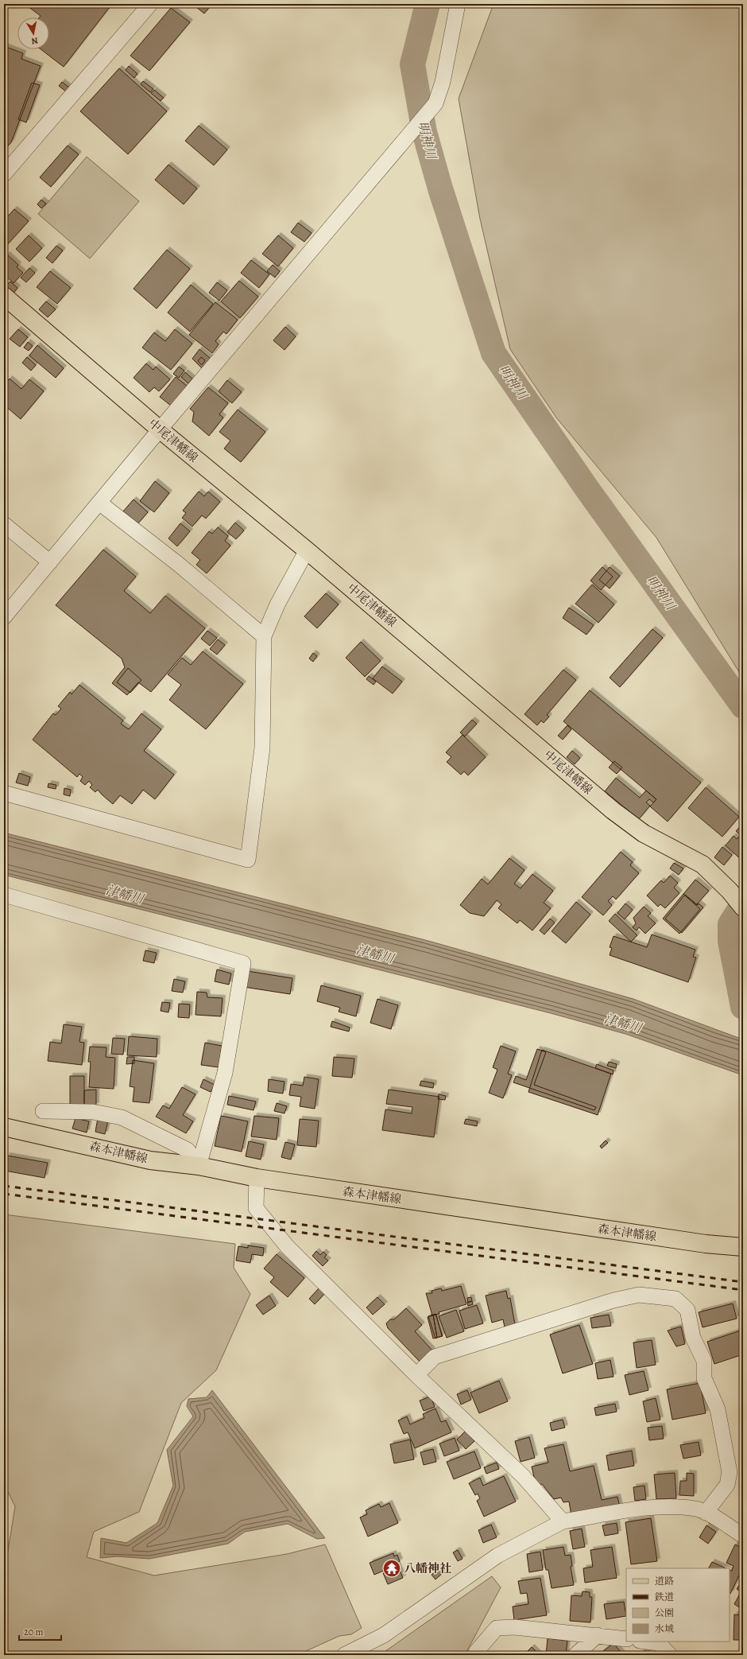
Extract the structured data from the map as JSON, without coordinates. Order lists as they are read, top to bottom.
{
  "streets": {
    "main road": ["中尾津幡線", "森本津幡線"]
  },
  "water": ["明神川", "津幡川"],
  "places": {
    "temple": ["八幡神社"]
  },
  "legend": [
    "道路",
    "鉄道",
    "公園",
    "水域"
  ],
  "scale_bar": "20 m",
  "north": "bottom"
}
